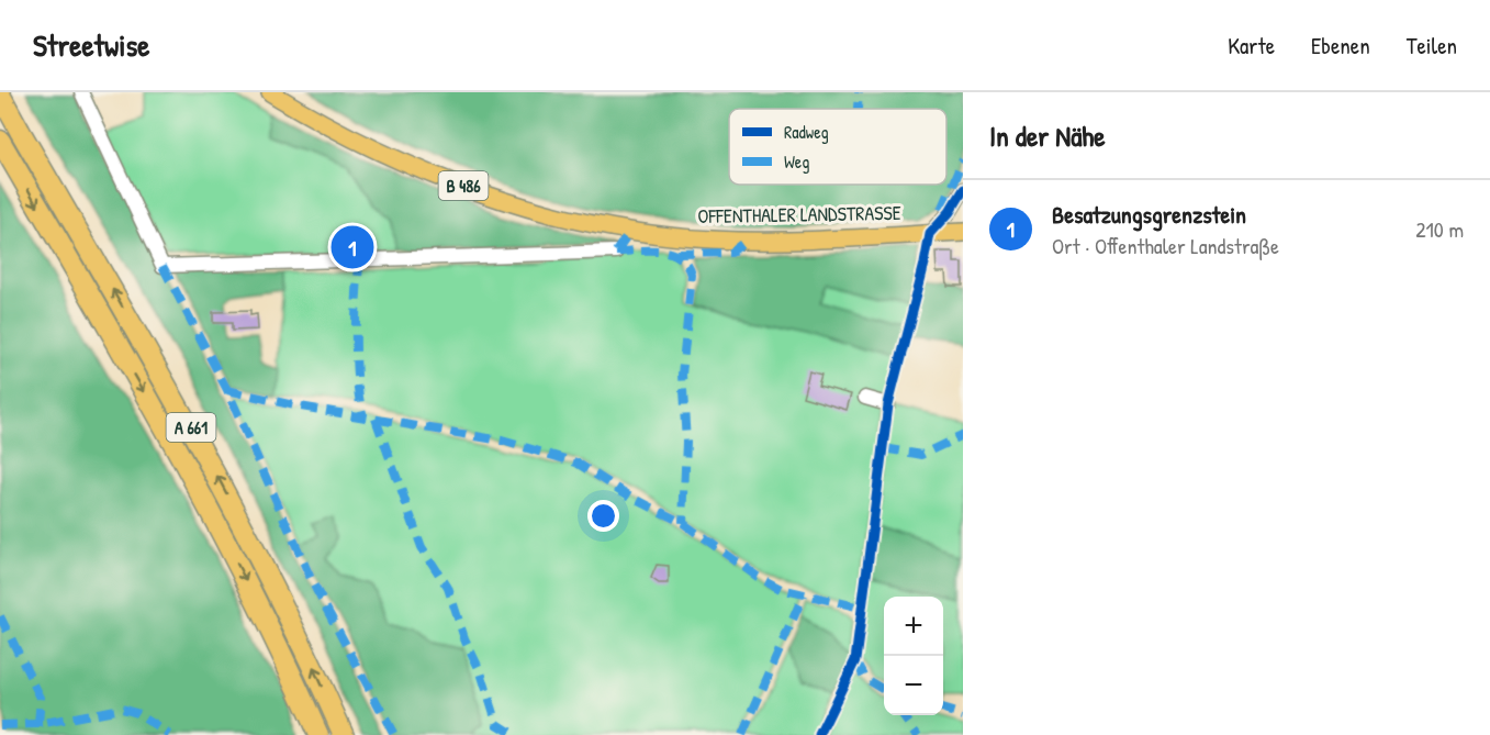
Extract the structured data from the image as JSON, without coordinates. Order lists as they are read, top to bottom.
{
  "streets": {
    "highway": ["A 661"],
    "main road": ["B 486", "OFFENTHALER LANDSTRASSE"]
  },
  "legend": ["Radweg", "Weg"],
  "page": {
    "header": "Streetwise",
    "nav": ["Karte", "Ebenen", "Teilen"],
    "heading": "In der Nähe",
    "list": [
      {
        "mark": "1",
        "name": "Besatzungsgrenzstein",
        "note": "Ort · Offenthaler Landstraße",
        "value": "210 m"
      }
    ],
    "pins": "1",
    "map_buttons": ["+", "−"]
  }
}
